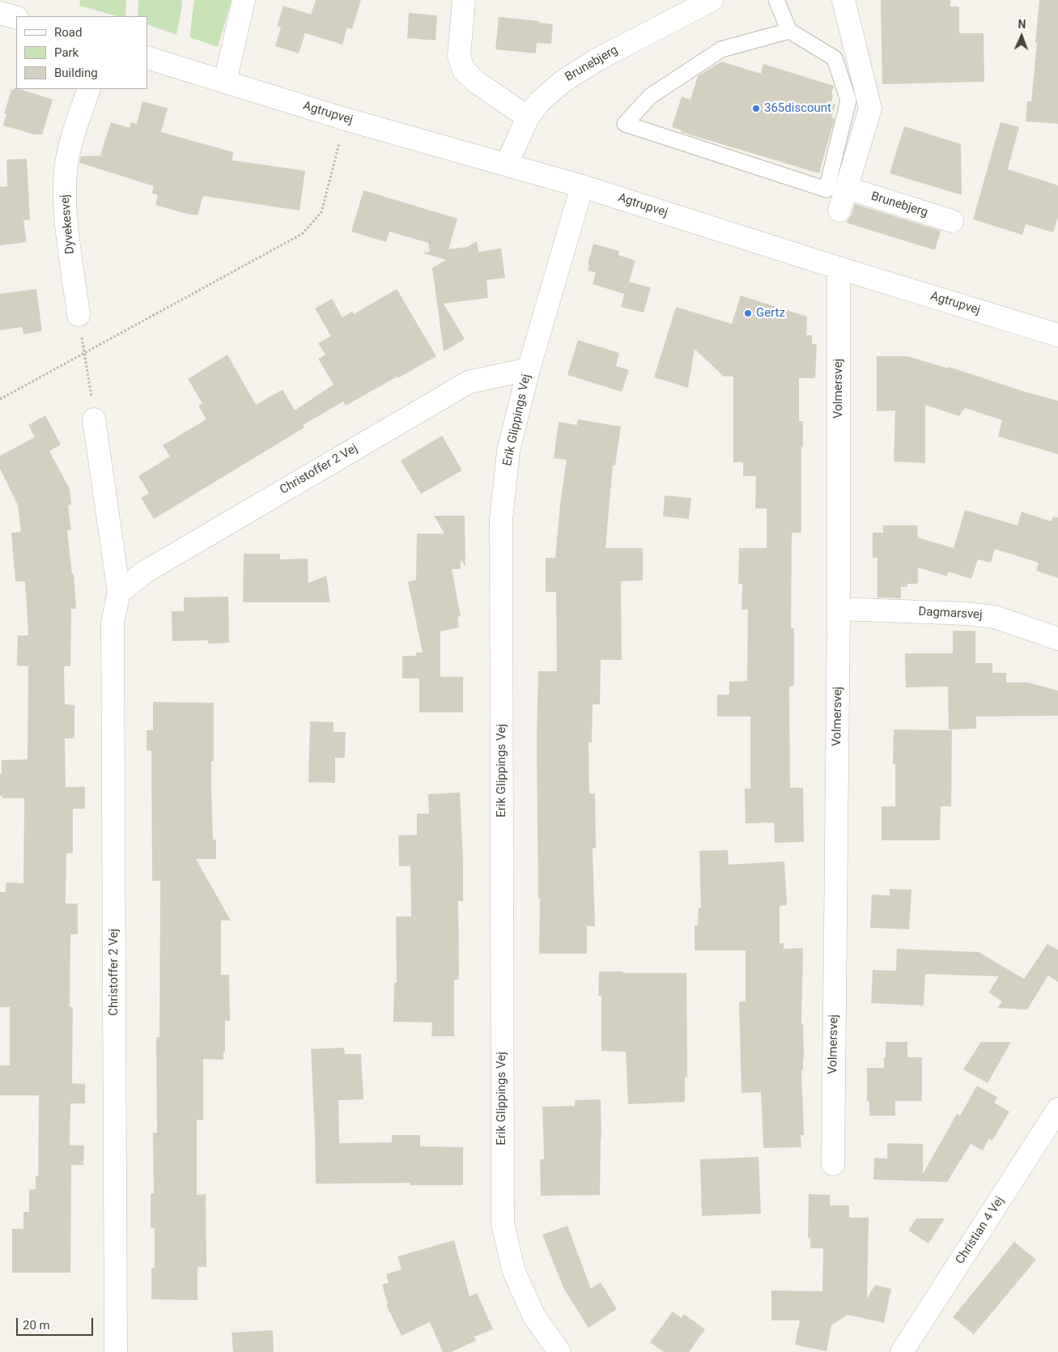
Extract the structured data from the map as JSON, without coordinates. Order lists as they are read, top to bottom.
{
  "streets": {
    "street": [
      "Brunebjerg",
      "Agtrupvej",
      "Dyvekesvej",
      "Volmersvej",
      "Erik Glippings Vej",
      "Christoffer 2 Vej",
      "Dagmarsvej",
      "Christian 4 Vej"
    ]
  },
  "crossings": [
    ["Brunebjerg", "Agtrupvej"],
    ["Agtrupvej", "Volmersvej"],
    ["Agtrupvej", "Erik Glippings Vej"],
    ["Volmersvej", "Dagmarsvej"],
    ["Erik Glippings Vej", "Christoffer 2 Vej"]
  ],
  "places": ["365discount", "Gertz"],
  "legend": ["Road", "Park", "Building"],
  "scale_bar": "20 m",
  "north": "top"
}
